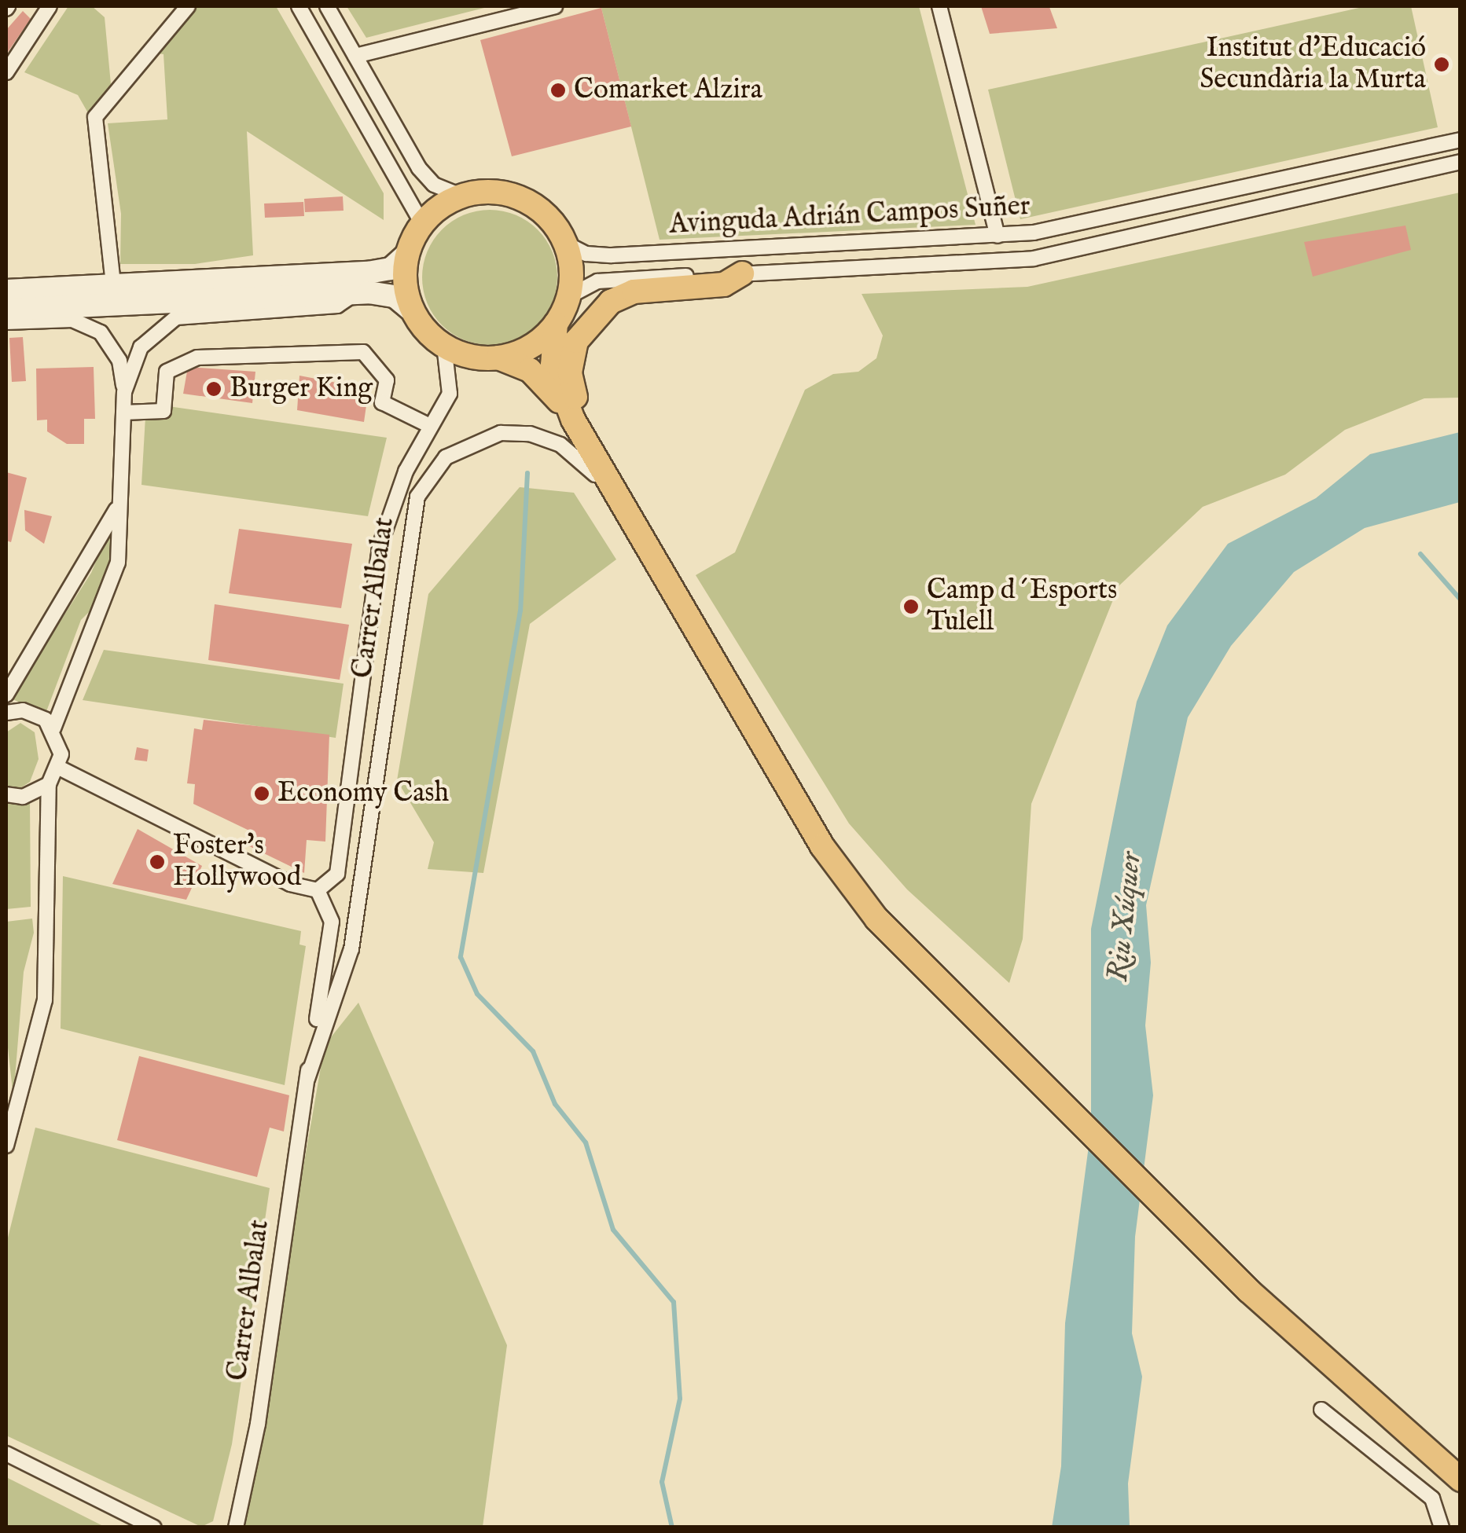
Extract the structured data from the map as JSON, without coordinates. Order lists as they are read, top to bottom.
{
  "streets": {
    "street": ["Avinguda Adrián Campos Suñer", "Carrer Albalat"]
  },
  "crossings": [
    ["Avinguda Adrián Campos Suñer", "Carrer Albalat"]
  ],
  "water": ["Riu Xúquer"],
  "places": [
    "Institut d'Educació Secundària la Murta",
    "Comarket Alzira",
    "Burger King",
    "Camp d´Esports Tulell",
    "Economy Cash",
    "Foster's Hollywood"
  ]
}
